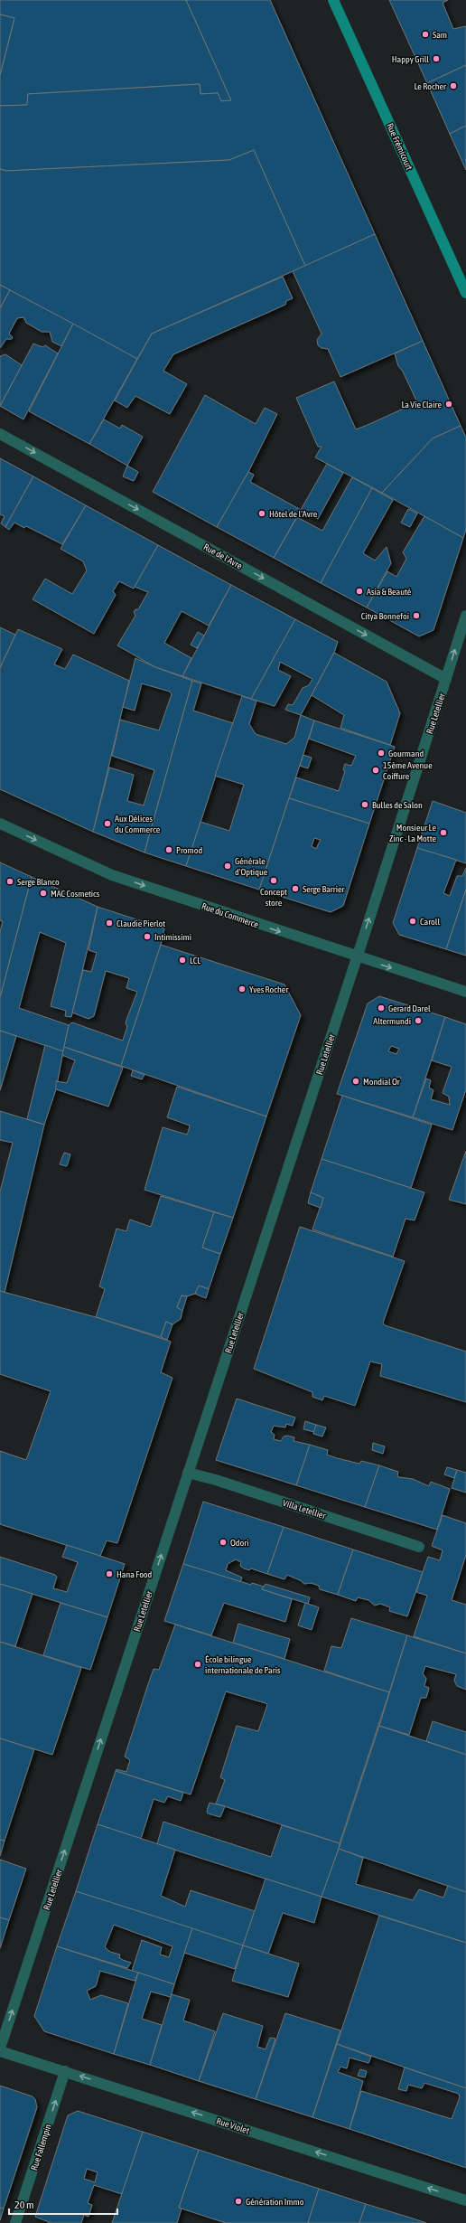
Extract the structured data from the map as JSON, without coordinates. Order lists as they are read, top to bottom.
{
  "streets": {
    "main road": ["Rue Frémicourt"],
    "street": [
      "Rue de l'Avre",
      "Rue Letellier",
      "Rue du Commerce",
      "Villa Letellier",
      "Rue Violet",
      "Rue Fallempin"
    ]
  },
  "crossings": [
    ["Rue de l'Avre", "Rue Letellier"],
    ["Rue Letellier", "Rue du Commerce"],
    ["Rue Letellier", "Villa Letellier"],
    ["Rue Letellier", "Rue Violet"],
    ["Rue Violet", "Rue Fallempin"]
  ],
  "one_way": [
    "Rue de l'Avre",
    "Rue Letellier",
    "Rue du Commerce",
    "Rue Violet",
    "Rue Fallempin"
  ],
  "places": [
    "Sam",
    "Happy Grill",
    "Le Rocher",
    "La Vie Claire",
    "Hôtel de l'Avre",
    "Asia & Beauté",
    "Citya Bonnefoi",
    "Gourmand",
    "15ème Avenue Coiffure",
    "Bulles de Salon",
    "Aux Délices du Commerce",
    "Monsieur Le Zinc - La Motte",
    "Promod",
    "Générale d'Optique",
    "Concept store",
    "Serge Blanco",
    "Serge Barrier",
    "MAC Cosmetics",
    "Caroll",
    "Claudie Pierlot",
    "Intimissimi",
    "LCL",
    "Yves Rocher",
    "Gerard Darel",
    "Altermundi",
    "Mondial Or",
    "Odori",
    "Hana Food",
    "École bilingue internationale de Paris",
    "Génération Immo"
  ],
  "scale_bar": "20 m"
}
